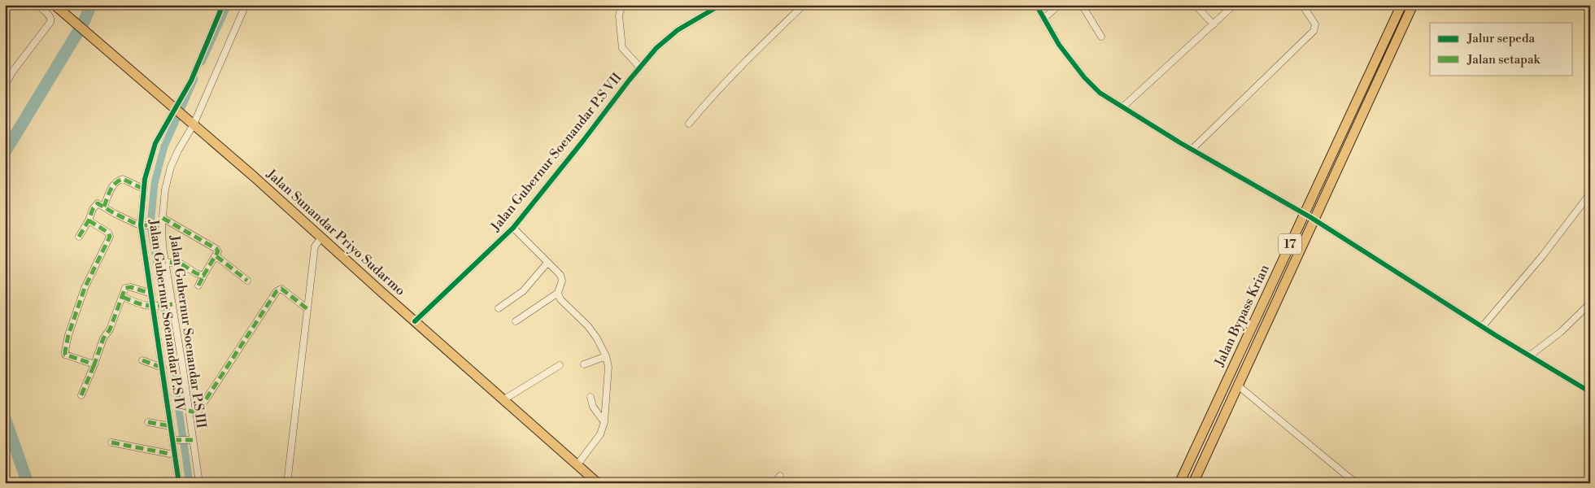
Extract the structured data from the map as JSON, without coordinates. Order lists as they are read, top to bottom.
{
  "streets": {
    "highway": ["Jalan Sunandar Priyo Sudarmo", "17", "Jalan Bypass Krian"],
    "street": ["Jalan Gubernur Soenandar P.S VII", "Jalan Gubernur Soenandar P.S IV", "Jalan Gubernur Soenandar P.S III"]
  },
  "crossings": [
    ["Jalan Gubernur Soenandar P.S VII", "Jalan Sunandar Priyo Sudarmo"],
    ["Jalan Sunandar Priyo Sudarmo", "Jalan Gubernur Soenandar P.S IV"],
    ["Jalan Sunandar Priyo Sudarmo", "Jalan Gubernur Soenandar P.S III"]
  ],
  "legend": ["Jalur sepeda", "Jalan setapak"]
}
